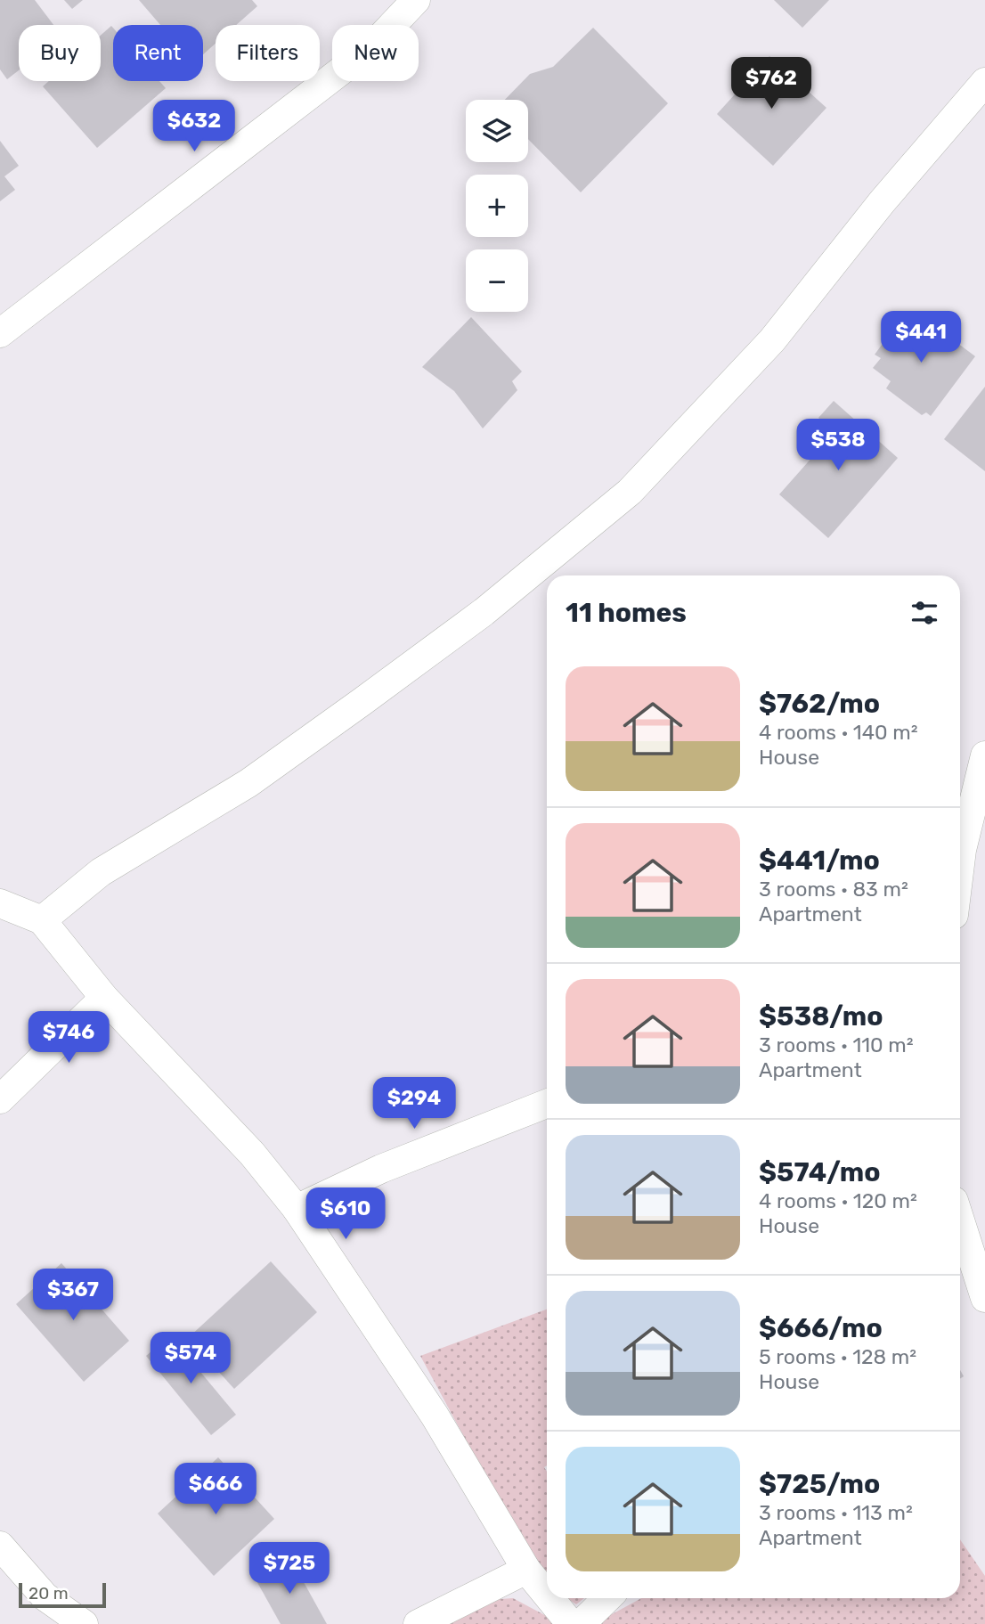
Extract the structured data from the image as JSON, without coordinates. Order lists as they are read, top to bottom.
{
  "scale_bar": "20 m",
  "page": {
    "chip": [
      "Buy",
      "Rent",
      "Filters",
      "New"
    ],
    "price": [
      "$762",
      "$632",
      "$441",
      "$538",
      "$746",
      "$294",
      "$610",
      "$367",
      "$574",
      "$666",
      "$725"
    ],
    "map_buttons": ["+", "−"],
    "heading": "11 homes",
    "list": [
      {
        "name": "$762/mo",
        "note": "4 rooms · 140 m² · House"
      },
      {
        "name": "$441/mo",
        "note": "3 rooms · 83 m² · Apartment"
      },
      {
        "name": "$538/mo",
        "note": "3 rooms · 110 m² · Apartment"
      },
      {
        "name": "$574/mo",
        "note": "4 rooms · 120 m² · House"
      },
      {
        "name": "$666/mo",
        "note": "5 rooms · 128 m² · House"
      },
      {
        "name": "$725/mo",
        "note": "3 rooms · 113 m² · Apartment"
      }
    ],
    "scale": "20 m"
  }
}
